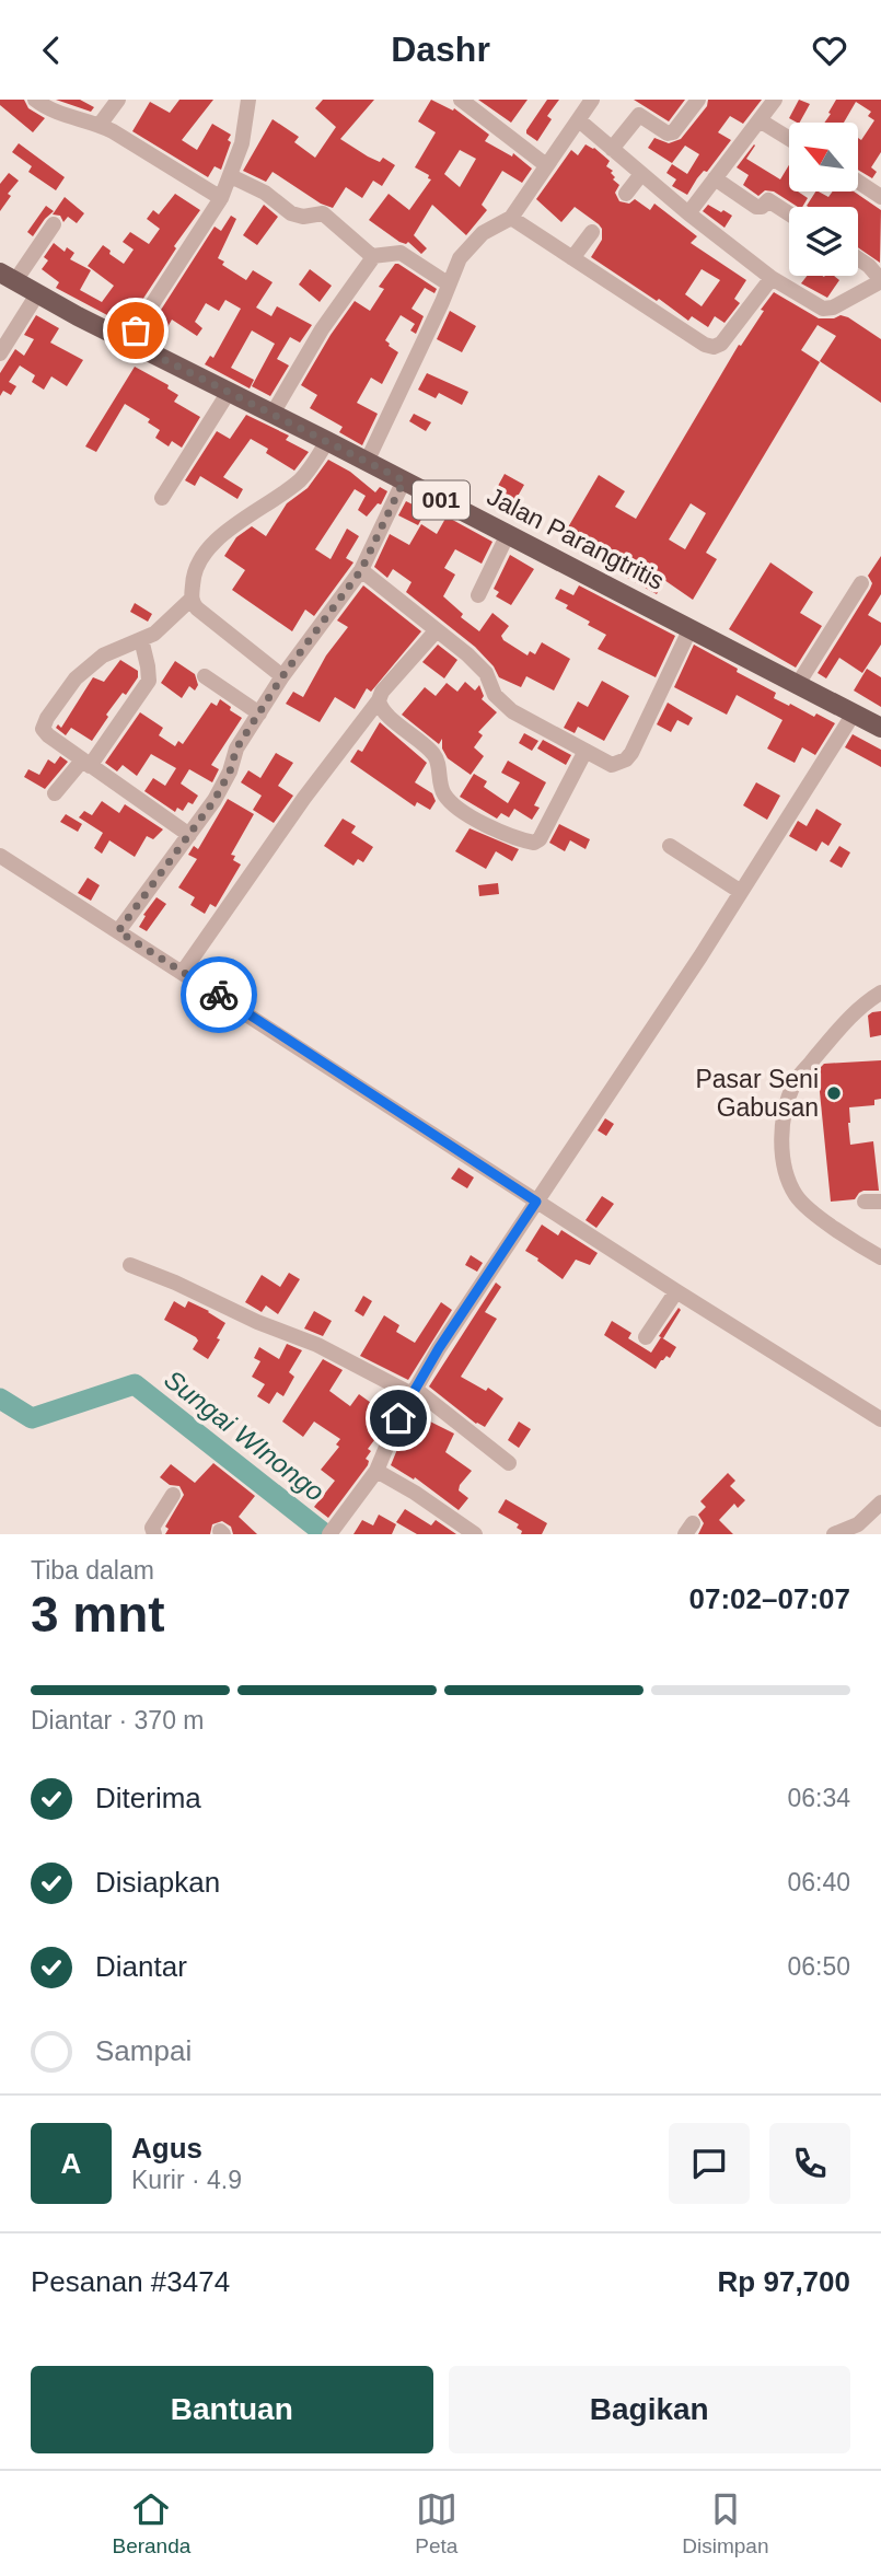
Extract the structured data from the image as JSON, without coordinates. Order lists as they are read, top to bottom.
{
  "streets": {
    "main road": ["001", "Jalan Parangtritis"]
  },
  "water": ["Sungai WInongo"],
  "places": ["Pasar Seni Gabusan"],
  "north": "top left",
  "page": {
    "header": "Dashr",
    "heading": ["3 mnt", "Tiba dalam", "07:02–07:07"],
    "panel": [
      "Agus",
      "Kurir · 4.9",
      "Pesanan #3474",
      "Rp 97,700"
    ],
    "bar": "Diantar · 370 m",
    "list": [
      ["Diterima", "06:34"],
      ["Disiapkan", "06:40"],
      ["Diantar", "06:50"],
      "Sampai"
    ],
    "round": "A",
    "buttons": ["Bantuan", "Bagikan"],
    "tabs": ["Beranda", "Peta", "Disimpan"]
  }
}
